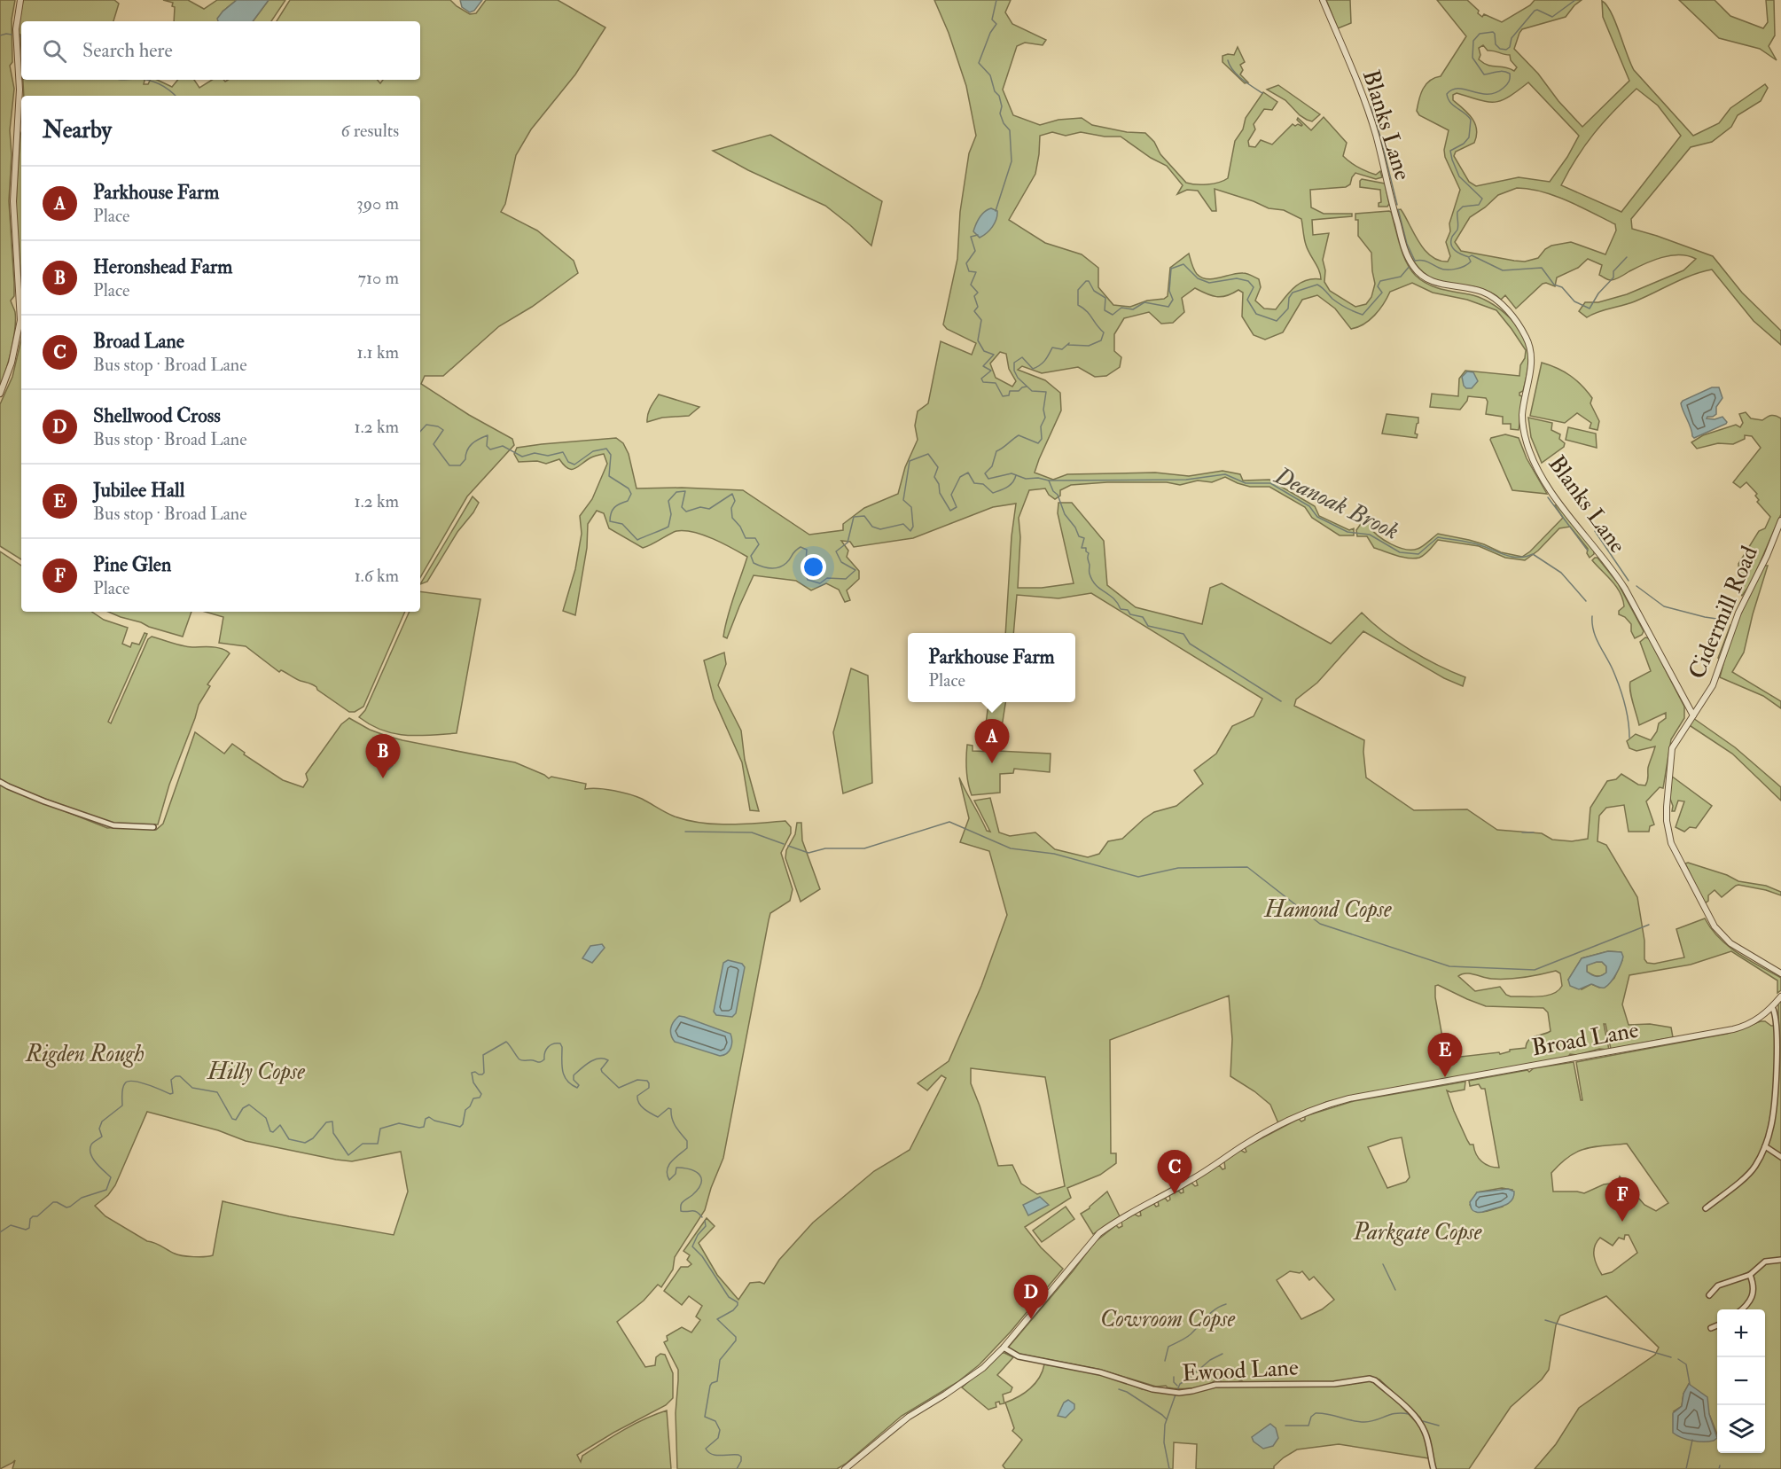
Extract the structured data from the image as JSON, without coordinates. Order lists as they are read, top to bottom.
{
  "streets": {
    "street": [
      "Blanks Lane",
      "Cidermill Road",
      "Broad Lane",
      "Ewood Lane"
    ]
  },
  "crossings": [
    ["Blanks Lane", "Cidermill Road"],
    ["Broad Lane", "Ewood Lane"]
  ],
  "water": ["Deanoak Brook"],
  "parks": [
    "Hamond Copse",
    "Rigden Rough",
    "Hilly Copse",
    "Parkgate Copse",
    "Cowroom Copse"
  ],
  "page": {
    "search": "Search here",
    "heading": ["Nearby", "6 results"],
    "list": [
      {
        "mark": "A",
        "name": "Parkhouse Farm",
        "note": "Place",
        "value": "390 m"
      },
      {
        "mark": "B",
        "name": "Heronshead Farm",
        "note": "Place",
        "value": "710 m"
      },
      {
        "mark": "C",
        "name": "Broad Lane",
        "note": "Bus stop · Broad Lane",
        "value": "1.1 km"
      },
      {
        "mark": "D",
        "name": "Shellwood Cross",
        "note": "Bus stop · Broad Lane",
        "value": "1.2 km"
      },
      {
        "mark": "E",
        "name": "Jubilee Hall",
        "note": "Bus stop · Broad Lane",
        "value": "1.2 km"
      },
      {
        "mark": "F",
        "name": "Pine Glen",
        "note": "Place",
        "value": "1.6 km"
      }
    ],
    "popup": ["Parkhouse Farm", "Place"],
    "pins": [
      "A",
      "B",
      "E",
      "C",
      "F",
      "D"
    ],
    "map_buttons": ["+", "−"]
  }
}
